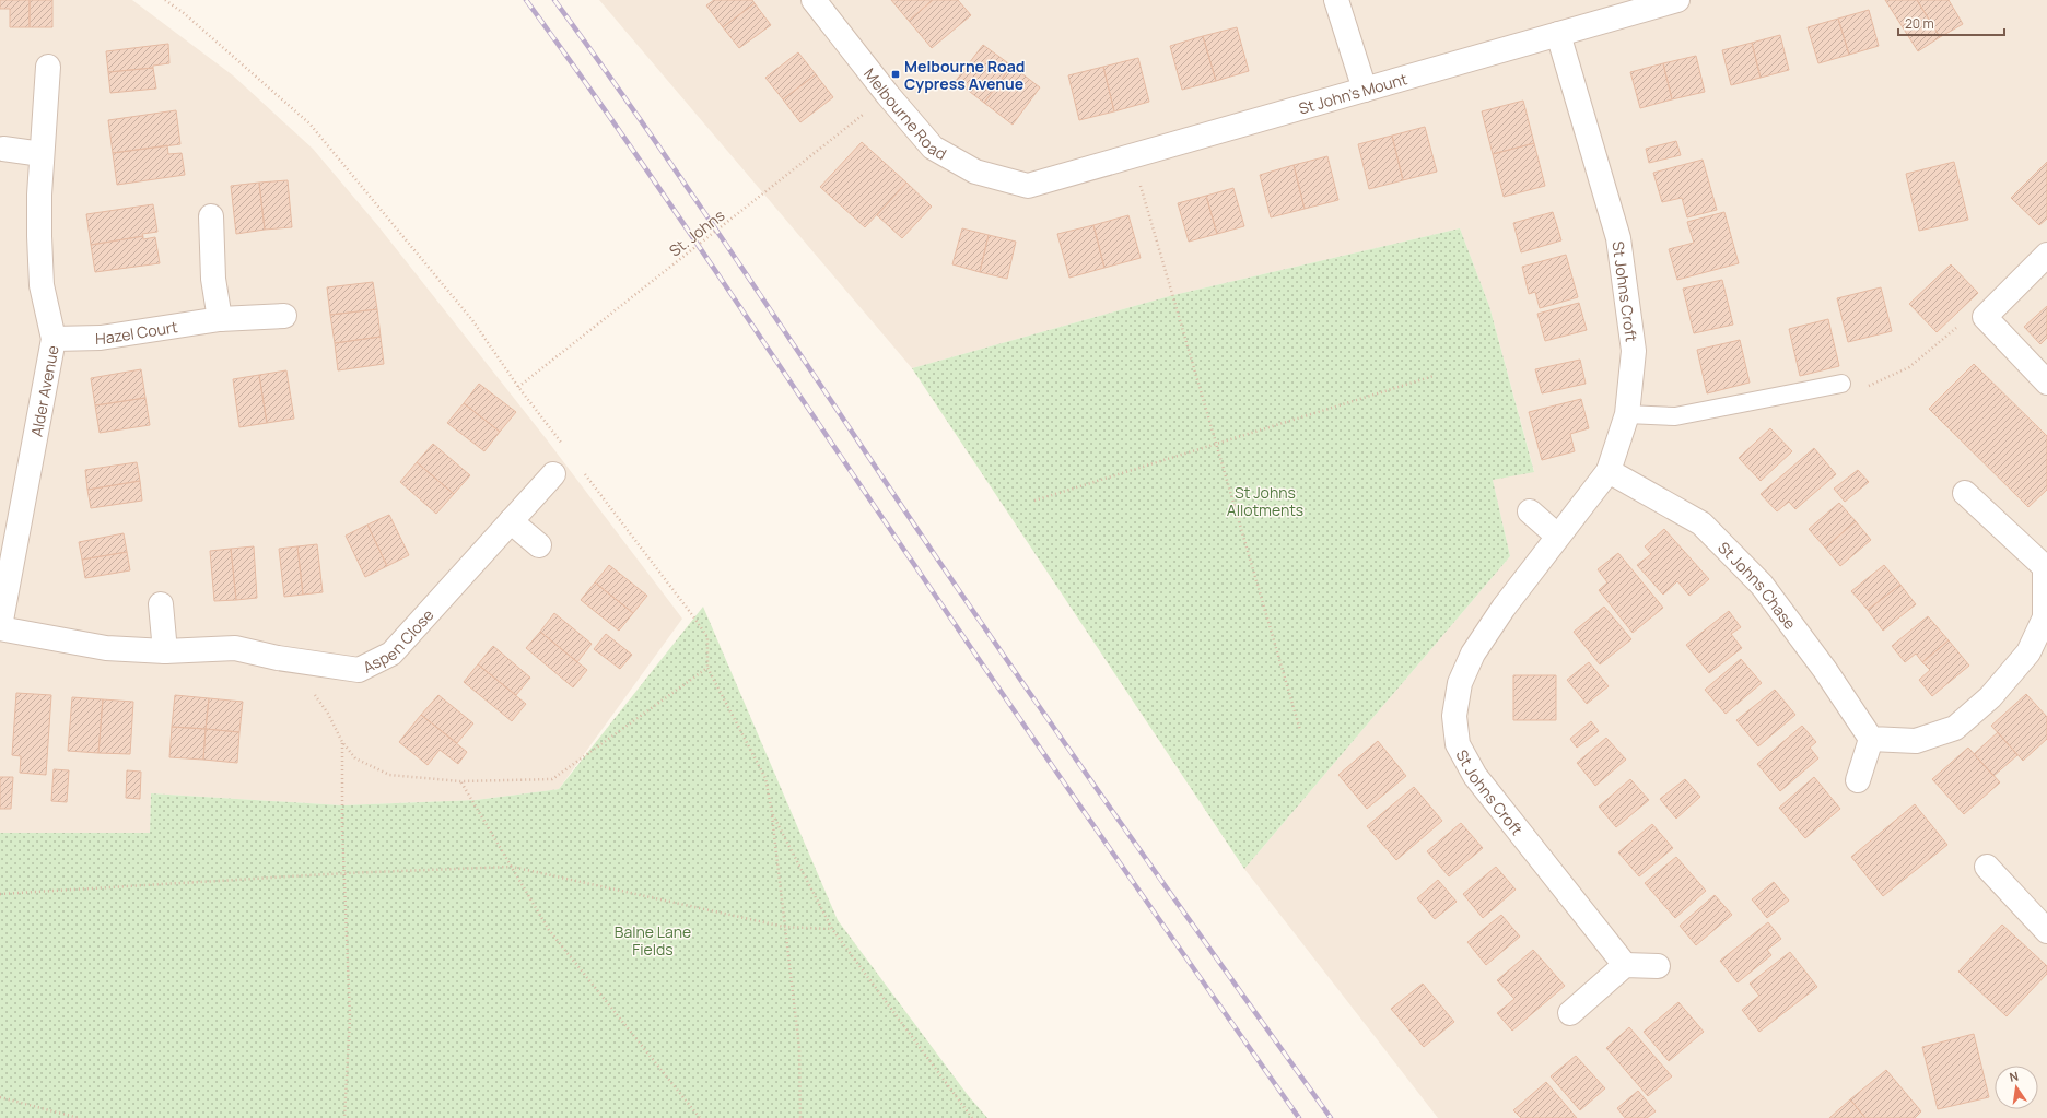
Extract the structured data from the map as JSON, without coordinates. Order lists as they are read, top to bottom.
{
  "streets": {
    "street": [
      "St John's Mount",
      "Melbourne Road",
      "St Johns Croft",
      "Hazel Court",
      "Alder Avenue",
      "St Johns Chase",
      "Aspen Close"
    ],
    "path": ["St. Johns"]
  },
  "crossings": [
    ["St John's Mount", "Melbourne Road"],
    ["St John's Mount", "St Johns Croft"],
    ["Melbourne Road", "St. Johns"],
    ["St Johns Croft", "St Johns Chase"],
    ["Hazel Court", "Alder Avenue"],
    ["Alder Avenue", "Aspen Close"]
  ],
  "parks": ["St Johns Allotments", "Balne Lane Fields"],
  "places": {
    "transit": ["Melbourne Road Cypress Avenue"]
  },
  "scale_bar": "20 m",
  "north": "top"
}
